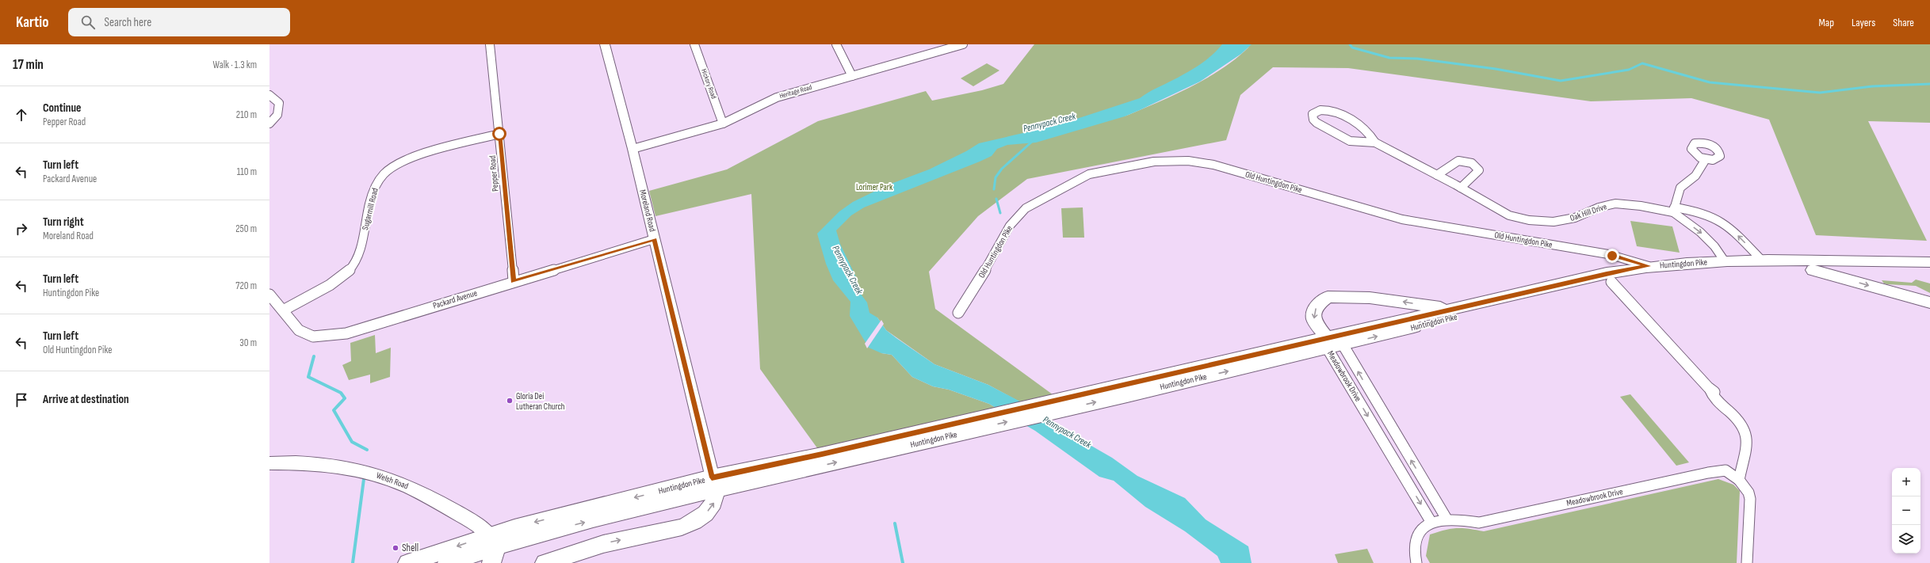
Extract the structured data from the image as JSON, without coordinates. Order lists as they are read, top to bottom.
{
  "streets": {
    "main road": ["Huntingdon Pike", "Welsh Road"],
    "street": [
      "Hickory Road",
      "Heritage Road",
      "Pepper Road",
      "Old Huntingdon Pike",
      "Sugarmill Road",
      "Moreland Road",
      "Oak Hill Drive",
      "Packard Avenue",
      "Meadowbrook Drive"
    ]
  },
  "crossings": [
    ["Hickory Road", "Heritage Road"],
    ["Heritage Road", "Moreland Road"],
    ["Pepper Road", "Sugarmill Road"],
    ["Pepper Road", "Packard Avenue"],
    ["Old Huntingdon Pike", "Huntingdon Pike"],
    ["Sugarmill Road", "Packard Avenue"],
    ["Moreland Road", "Huntingdon Pike"],
    ["Moreland Road", "Packard Avenue"],
    ["Oak Hill Drive", "Huntingdon Pike"],
    ["Huntingdon Pike", "Meadowbrook Drive"],
    ["Huntingdon Pike", "Welsh Road"]
  ],
  "water": ["Pennypack Creek"],
  "parks": ["Lorimer Park"],
  "places": ["Gloria Dei Lutheran Church", "Shell"],
  "page": {
    "header": "Kartio",
    "search": "Search here",
    "nav": ["Map", "Layers", "Share"],
    "heading": ["17 min", "Walk · 1.3 km"],
    "list": [
      ["Continue", "Pepper Road", "210 m"],
      ["Turn left", "Packard Avenue", "110 m"],
      ["Turn right", "Moreland Road", "250 m"],
      ["Turn left", "Huntingdon Pike", "720 m"],
      ["Turn left", "Old Huntingdon Pike", "30 m"],
      "Arrive at destination"
    ],
    "map_buttons": ["+", "−"]
  }
}
